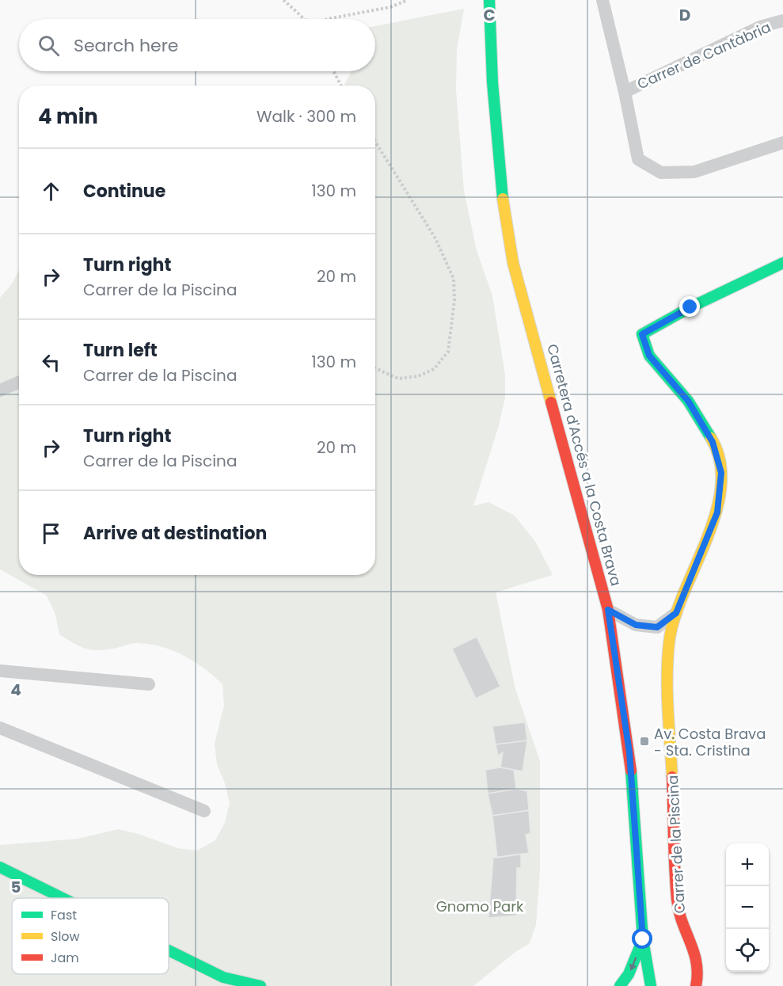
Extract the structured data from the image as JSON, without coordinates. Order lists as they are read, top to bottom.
{
  "streets": {
    "street": ["Carrer de Cantàbria", "Carretera d'Accés a la Costa Brava", "Carrer de la Piscina"]
  },
  "parks": ["Gnomo Park"],
  "places": {
    "transit": ["Av. Costa Brava - Sta. Cristina"]
  },
  "legend": ["Fast", "Slow", "Jam"],
  "page": {
    "search": "Search here",
    "heading": ["4 min", "Walk · 300 m"],
    "list": [
      ["Continue", "130 m"],
      ["Turn right", "Carrer de la Piscina", "20 m"],
      ["Turn left", "Carrer de la Piscina", "130 m"],
      ["Turn right", "Carrer de la Piscina", "20 m"],
      "Arrive at destination"
    ],
    "map_buttons": ["+", "−"]
  },
  "grid": {
    "columns": ["C", "D"],
    "rows": ["4", "5"]
  }
}
